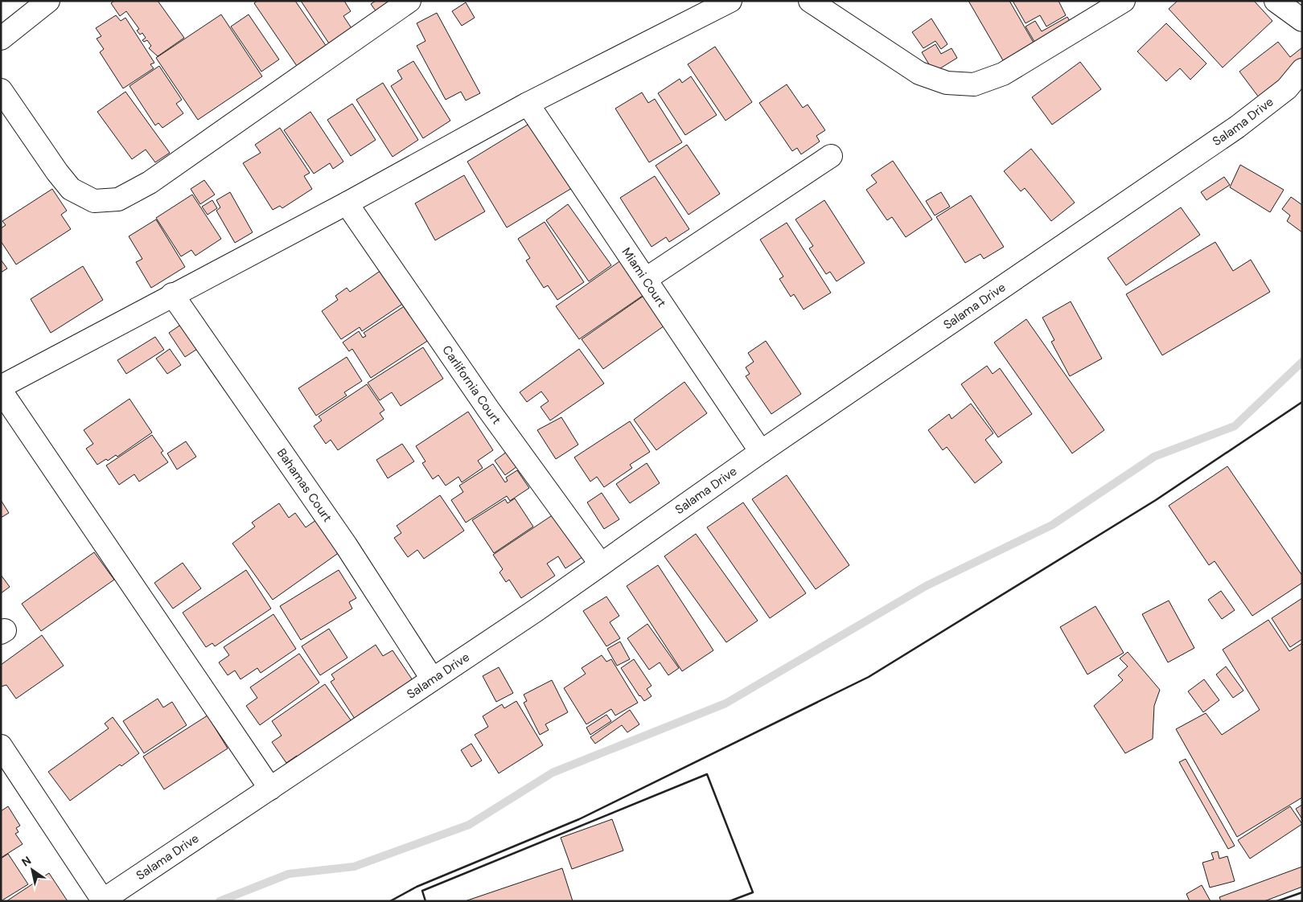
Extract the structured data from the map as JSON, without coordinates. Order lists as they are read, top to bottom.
{
  "streets": {
    "street": [
      "Salama Drive",
      "Miami Court",
      "Carlifornia Court",
      "Bahamas Court"
    ]
  },
  "crossings": [
    ["Salama Drive", "Miami Court"],
    ["Salama Drive", "Carlifornia Court"],
    ["Salama Drive", "Bahamas Court"]
  ],
  "north": "top left"
}
